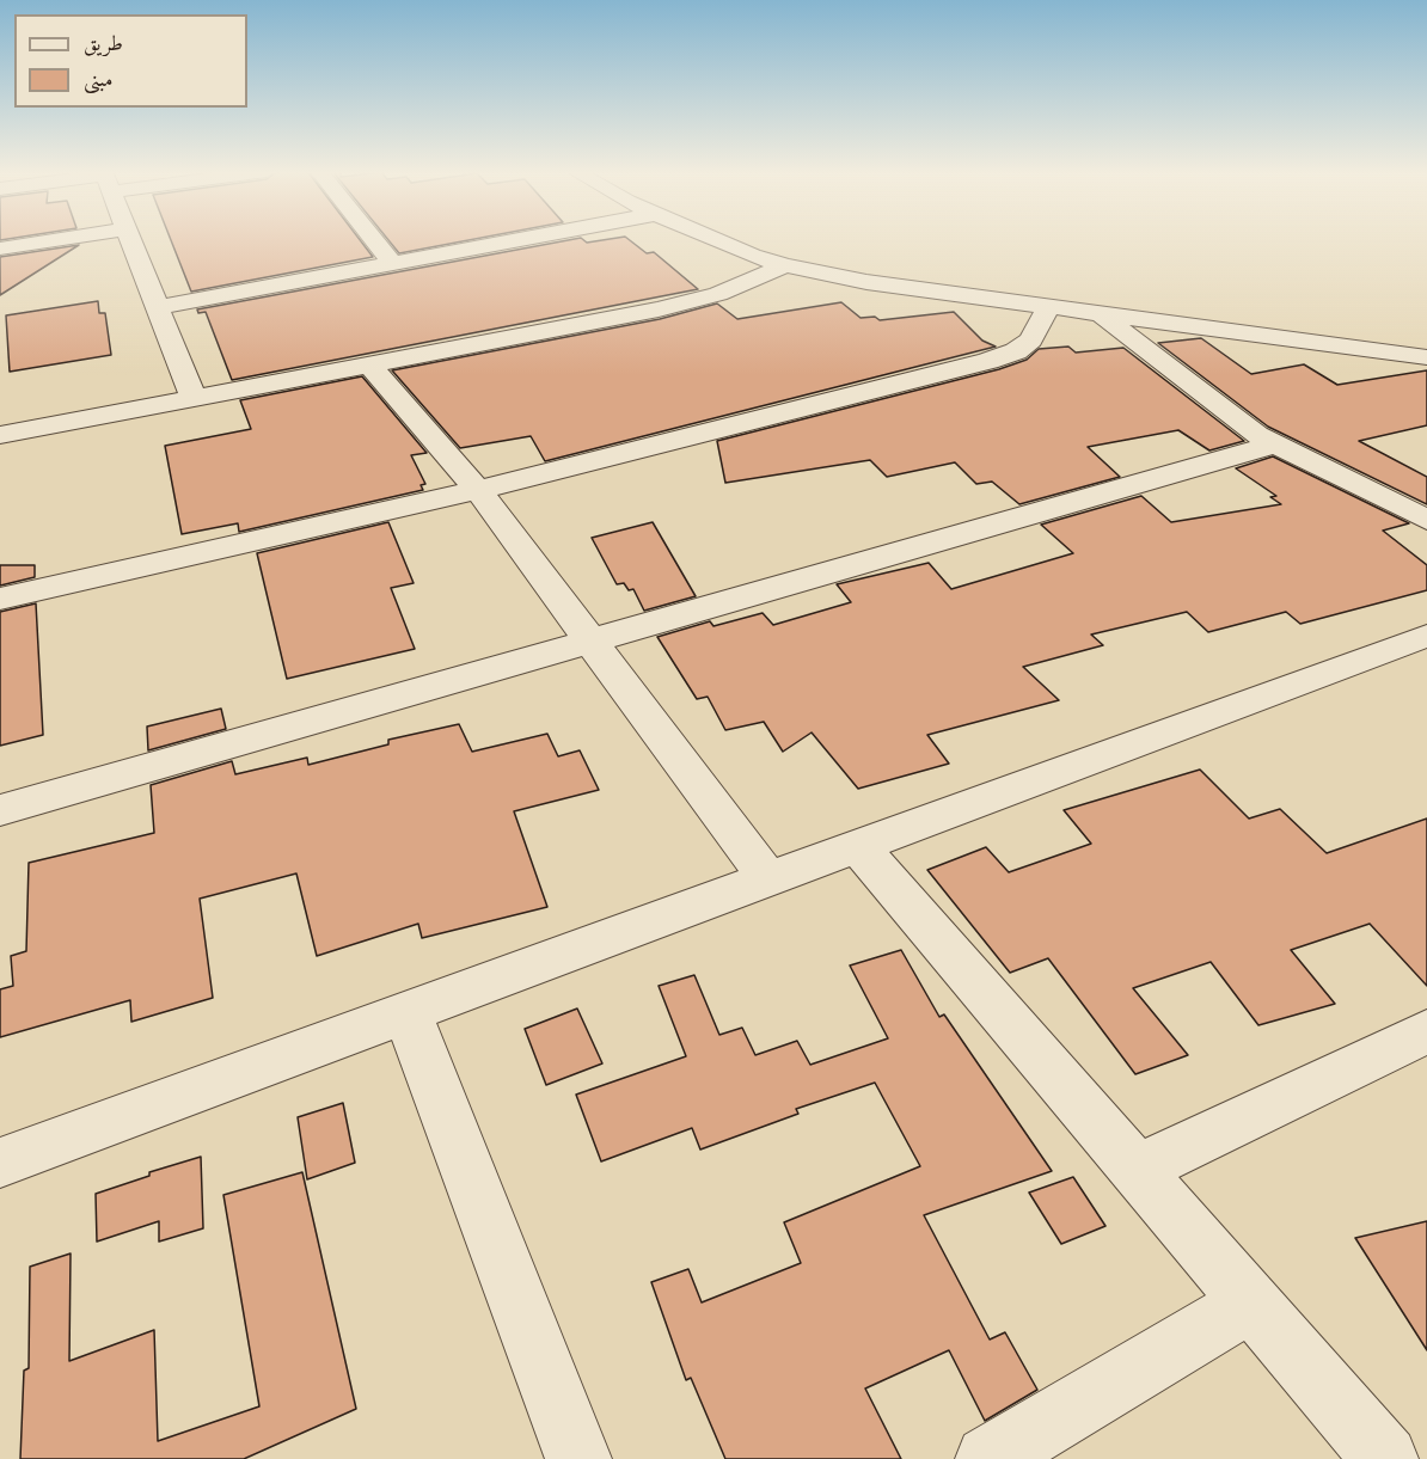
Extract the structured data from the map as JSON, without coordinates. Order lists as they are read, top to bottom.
{
  "legend": ["طريق", "مبنى"]
}
